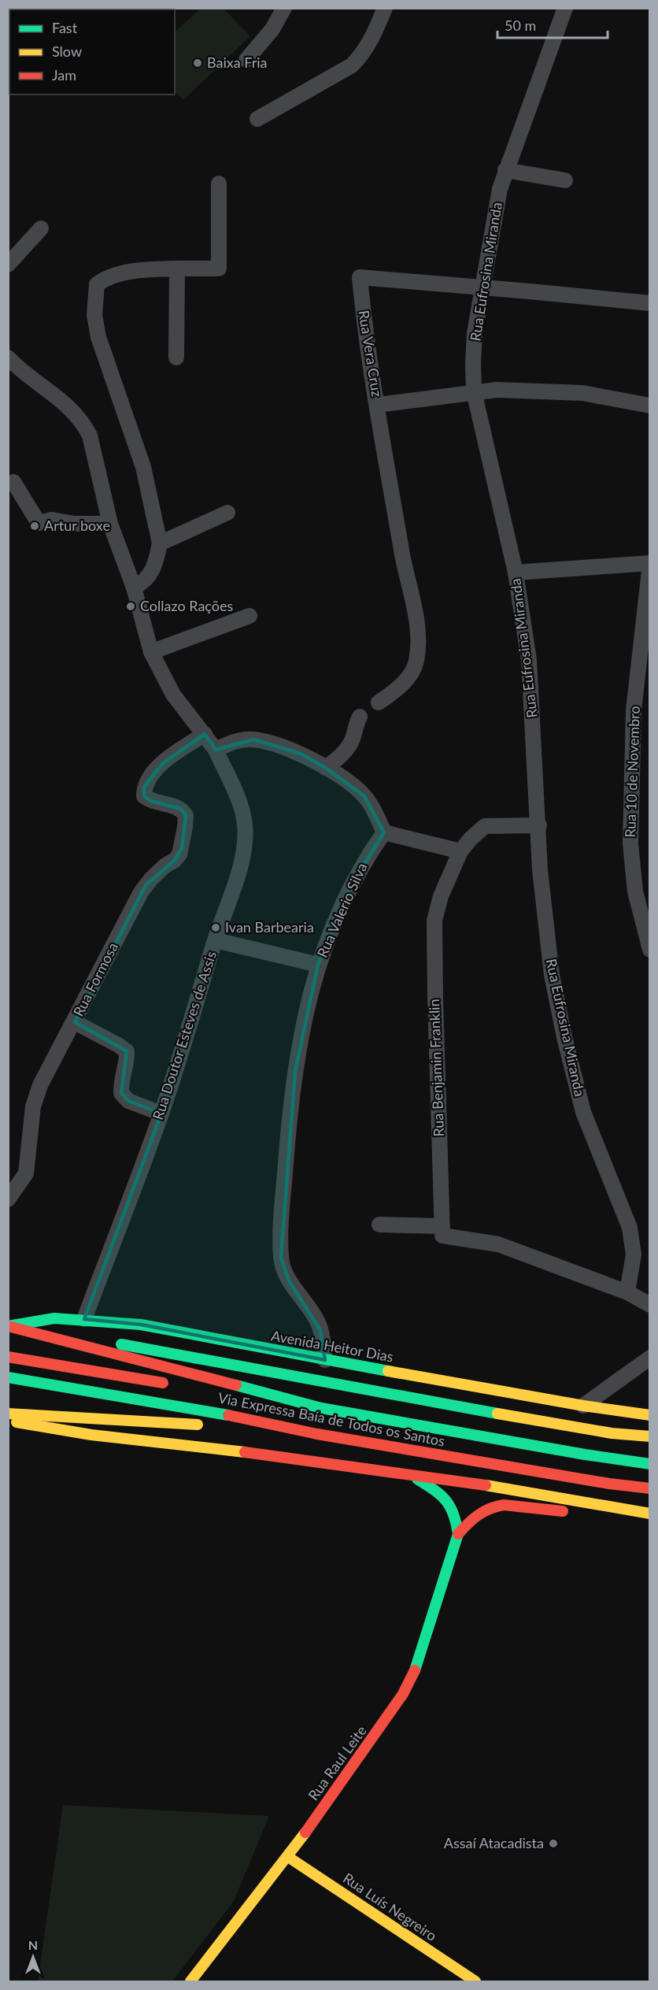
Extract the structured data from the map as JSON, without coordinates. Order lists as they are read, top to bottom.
{
  "streets": {
    "main road": [
      "Avenida Heitor Dias",
      "Via Expressa Baía de Todos os Santos",
      "Rua Raul Leite",
      "Rua Luís Negreiro"
    ],
    "street": [
      "Rua Eufrosina Miranda",
      "Rua Vera Cruz",
      "Rua 10 de Novembro",
      "Rua Valerio Silva",
      "Rua Formosa",
      "Rua Doutor Esteves de Assis",
      "Rua Benjamin Franklin"
    ]
  },
  "crossings": [
    ["Rua Eufrosina Miranda", "Rua Vera Cruz"],
    ["Rua Eufrosina Miranda", "Rua Benjamin Franklin"],
    ["Rua Valerio Silva", "Avenida Heitor Dias"],
    ["Rua Doutor Esteves de Assis", "Avenida Heitor Dias"],
    ["Rua Raul Leite", "Rua Luís Negreiro"]
  ],
  "places": [
    "Baixa Fria",
    "Artur boxe",
    "Collazo Rações",
    "Ivan Barbearia",
    "Assaí Atacadista"
  ],
  "legend": ["Fast", "Slow", "Jam"],
  "scale_bar": "50 m",
  "north": "top"
}
